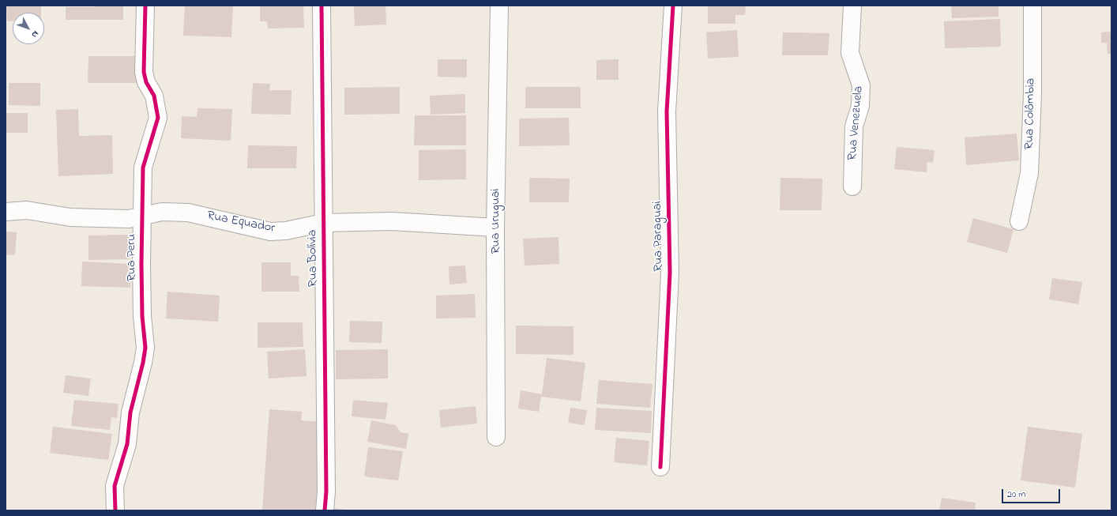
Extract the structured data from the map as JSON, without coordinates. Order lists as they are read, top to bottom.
{
  "streets": {
    "street": [
      "Rua Colômbia",
      "Rua Venezuela",
      "Rua Uruguai",
      "Rua Equador",
      "Rua Paraguai",
      "Rua Peru",
      "Rua Bolívia"
    ]
  },
  "crossings": [
    ["Rua Uruguai", "Rua Equador"],
    ["Rua Equador", "Rua Peru"],
    ["Rua Equador", "Rua Bolívia"]
  ],
  "scale_bar": "20 m",
  "north": "bottom right"
}
